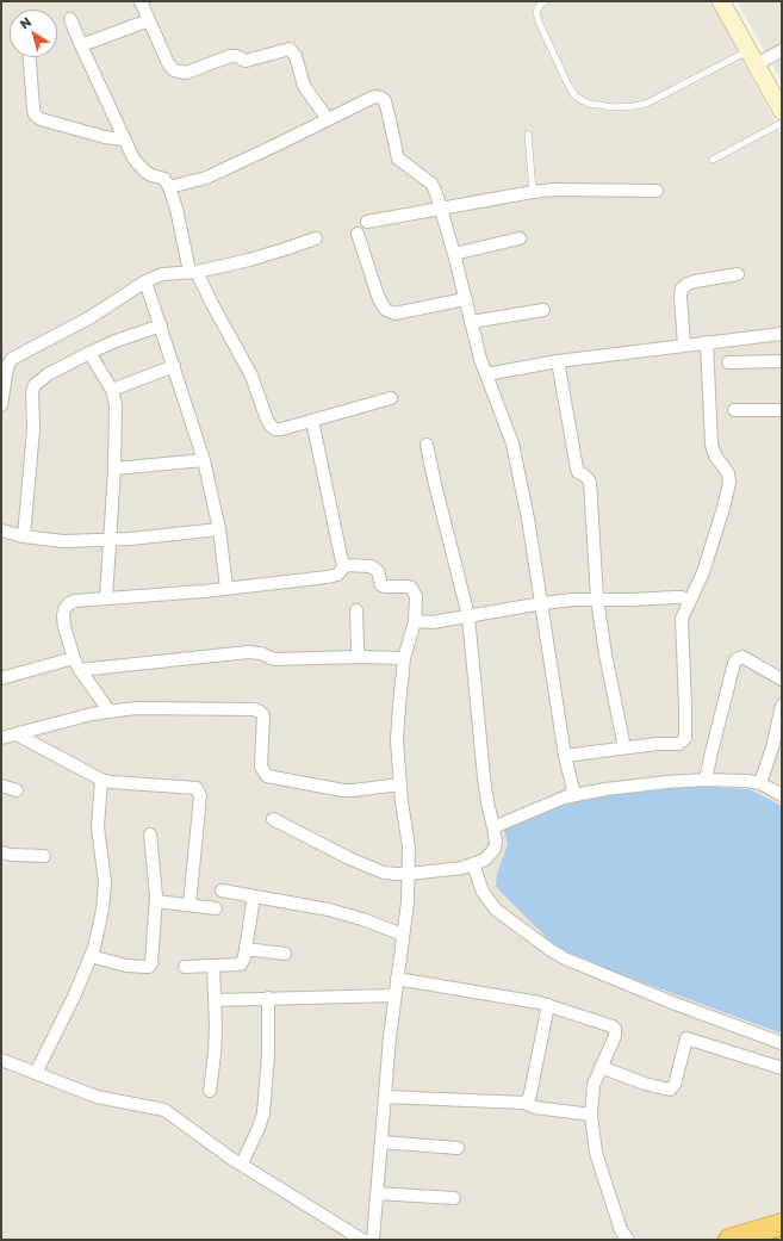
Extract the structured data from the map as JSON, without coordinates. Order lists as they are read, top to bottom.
{
  "north": "top left"
}
